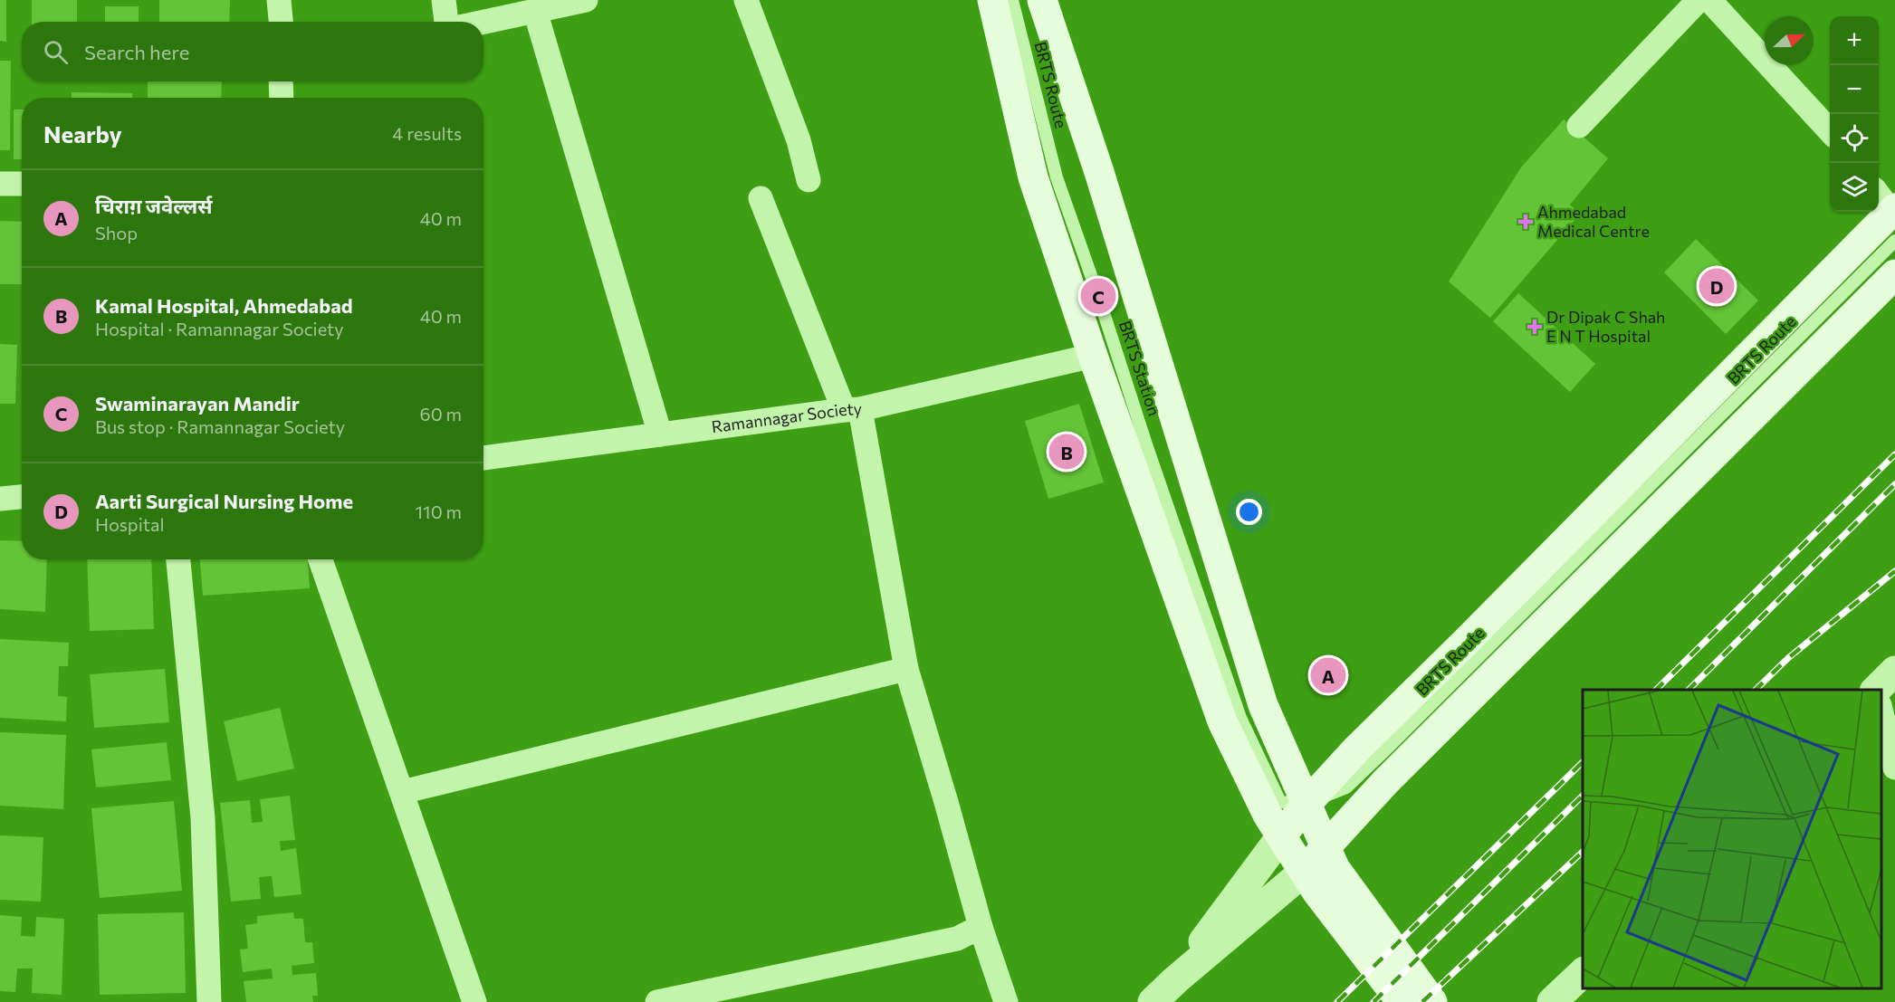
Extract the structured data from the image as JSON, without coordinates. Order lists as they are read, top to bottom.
{
  "streets": {
    "street": ["Ramannagar Society"],
    "lane": ["BRTS Route", "BRTS Station"]
  },
  "crossings": [
    ["BRTS Route", "BRTS Station"]
  ],
  "places": {
    "health": ["Ahmedabad Medical Centre", "Dr Dipak C Shah E N T Hospital"]
  },
  "north": "right",
  "page": {
    "map_buttons": ["+", "−"],
    "search": "Search here",
    "heading": ["Nearby", "4 results"],
    "list": [
      {
        "mark": "A",
        "name": "चिराग़ जवेल्लर्स",
        "note": "Shop",
        "value": "40 m"
      },
      {
        "mark": "B",
        "name": "Kamal Hospital, Ahmedabad",
        "note": "Hospital · Ramannagar Society",
        "value": "40 m"
      },
      {
        "mark": "C",
        "name": "Swaminarayan Mandir",
        "note": "Bus stop · Ramannagar Society",
        "value": "60 m"
      },
      {
        "mark": "D",
        "name": "Aarti Surgical Nursing Home",
        "note": "Hospital",
        "value": "110 m"
      }
    ],
    "pins": [
      "D",
      "C",
      "B",
      "A"
    ]
  }
}
